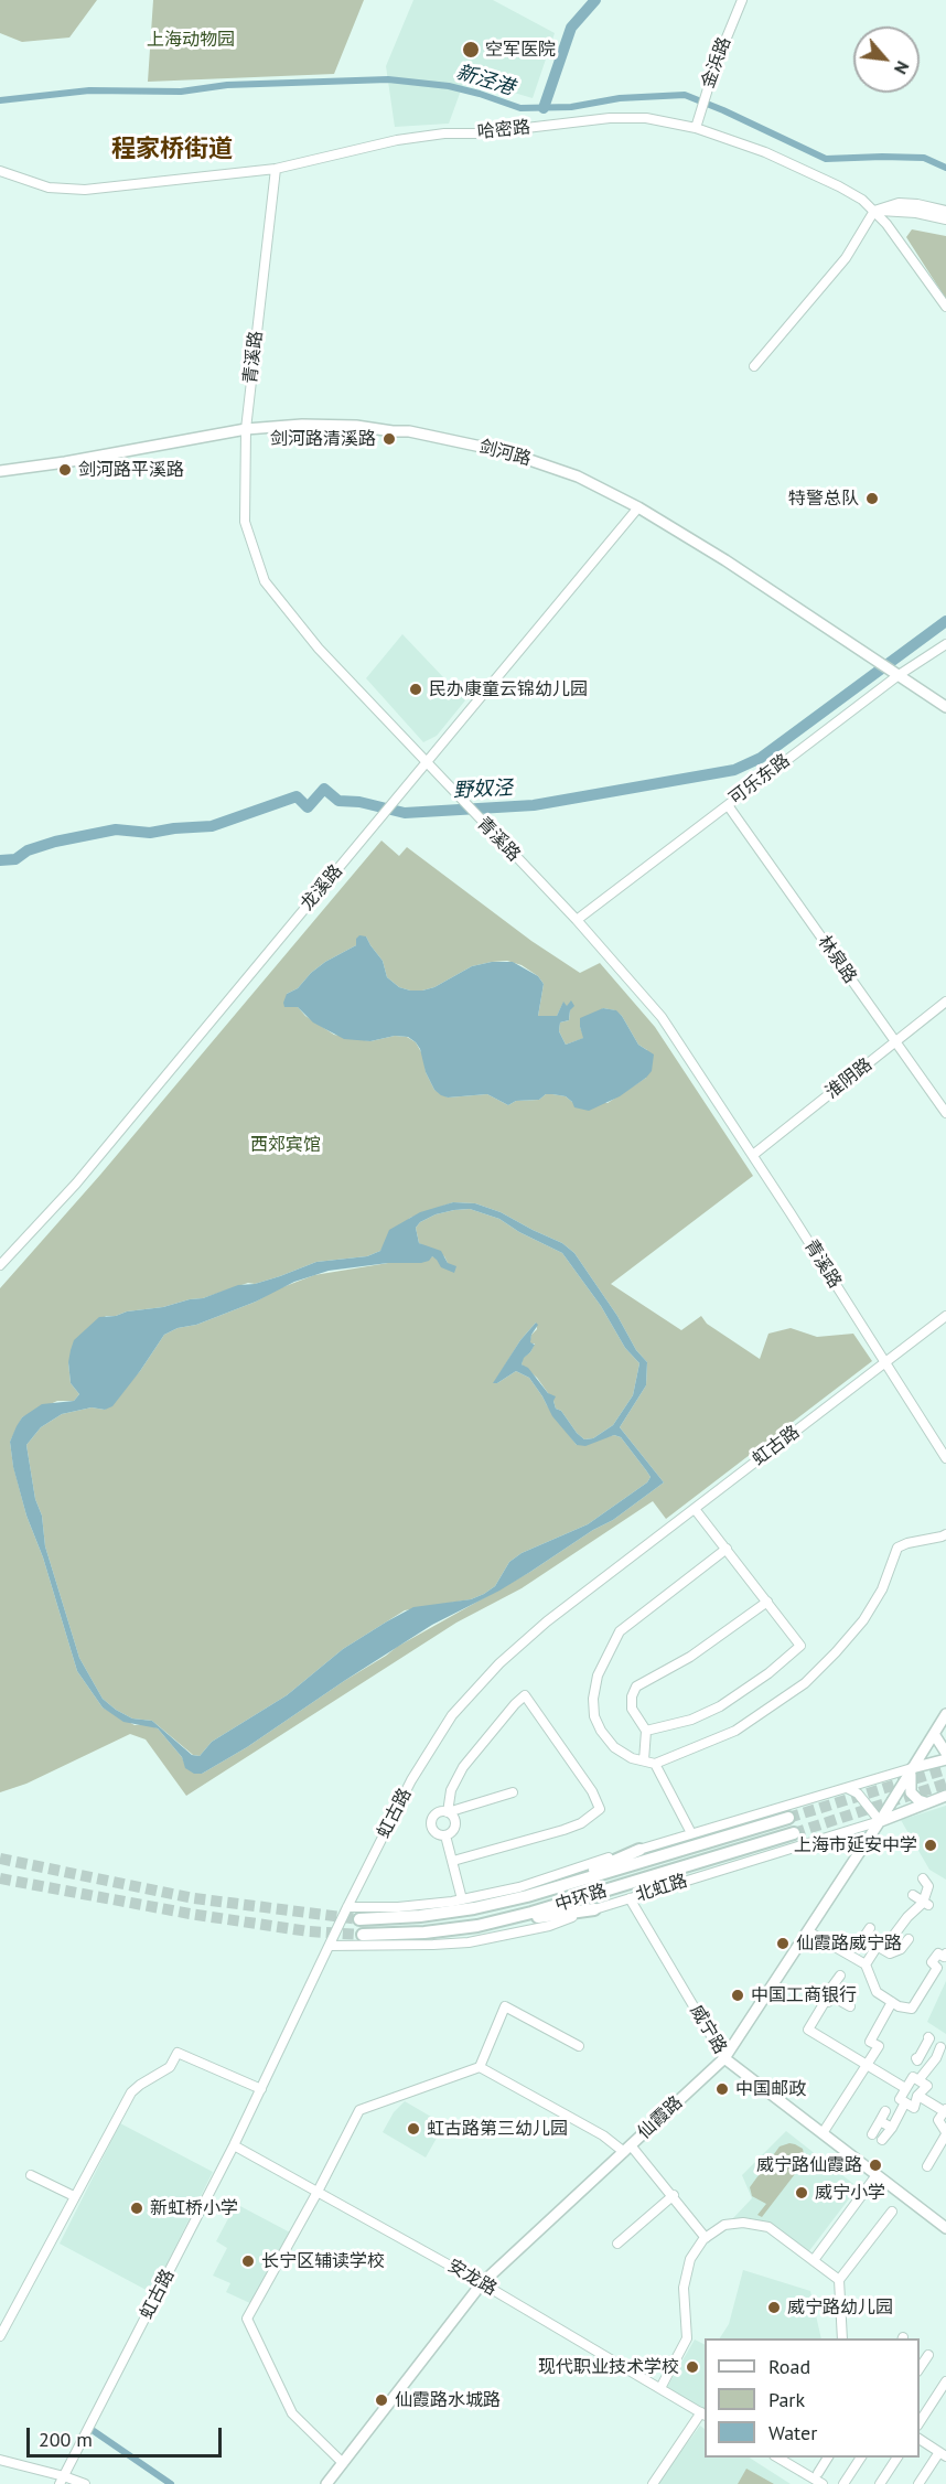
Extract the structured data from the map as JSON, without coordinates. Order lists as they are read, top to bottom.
{
  "streets": {
    "highway": ["中环路"],
    "main road": [
      "剑河路",
      "北虹路",
      "威宁路",
      "仙霞路"
    ],
    "street": [
      "金浜路",
      "哈密路",
      "青溪路",
      "可乐东路",
      "龙溪路",
      "林泉路",
      "淮阴路",
      "虹古路",
      "安龙路"
    ]
  },
  "crossings": [
    ["金浜路", "哈密路"],
    ["哈密路", "青溪路"],
    ["青溪路", "剑河路"],
    ["青溪路", "可乐东路"],
    ["青溪路", "龙溪路"],
    ["青溪路", "淮阴路"],
    ["青溪路", "虹古路"],
    ["剑河路", "可乐东路"],
    ["剑河路", "龙溪路"],
    ["可乐东路", "林泉路"],
    ["林泉路", "淮阴路"],
    ["虹古路", "北虹路"],
    ["虹古路", "安龙路"],
    ["北虹路", "威宁路"],
    ["北虹路", "仙霞路"],
    ["威宁路", "仙霞路"],
    ["仙霞路", "安龙路"]
  ],
  "districts": ["程家桥街道"],
  "water": ["新泾港", "野奴泾"],
  "parks": ["上海动物园", "西郊宾馆"],
  "places": [
    "空军医院",
    "剑河路清溪路",
    "剑河路平溪路",
    "特警总队",
    "民办康童云锦幼儿园",
    "上海市延安中学",
    "仙霞路威宁路",
    "中国工商银行",
    "中国邮政",
    "虹古路第三幼儿园",
    "威宁路仙霞路",
    "威宁小学",
    "新虹桥小学",
    "长宁区辅读学校",
    "威宁路幼儿园",
    "现代职业技术学校",
    "仙霞路水城路"
  ],
  "legend": ["Road", "Park", "Water"],
  "scale_bar": "200 m",
  "north": "bottom right"
}
